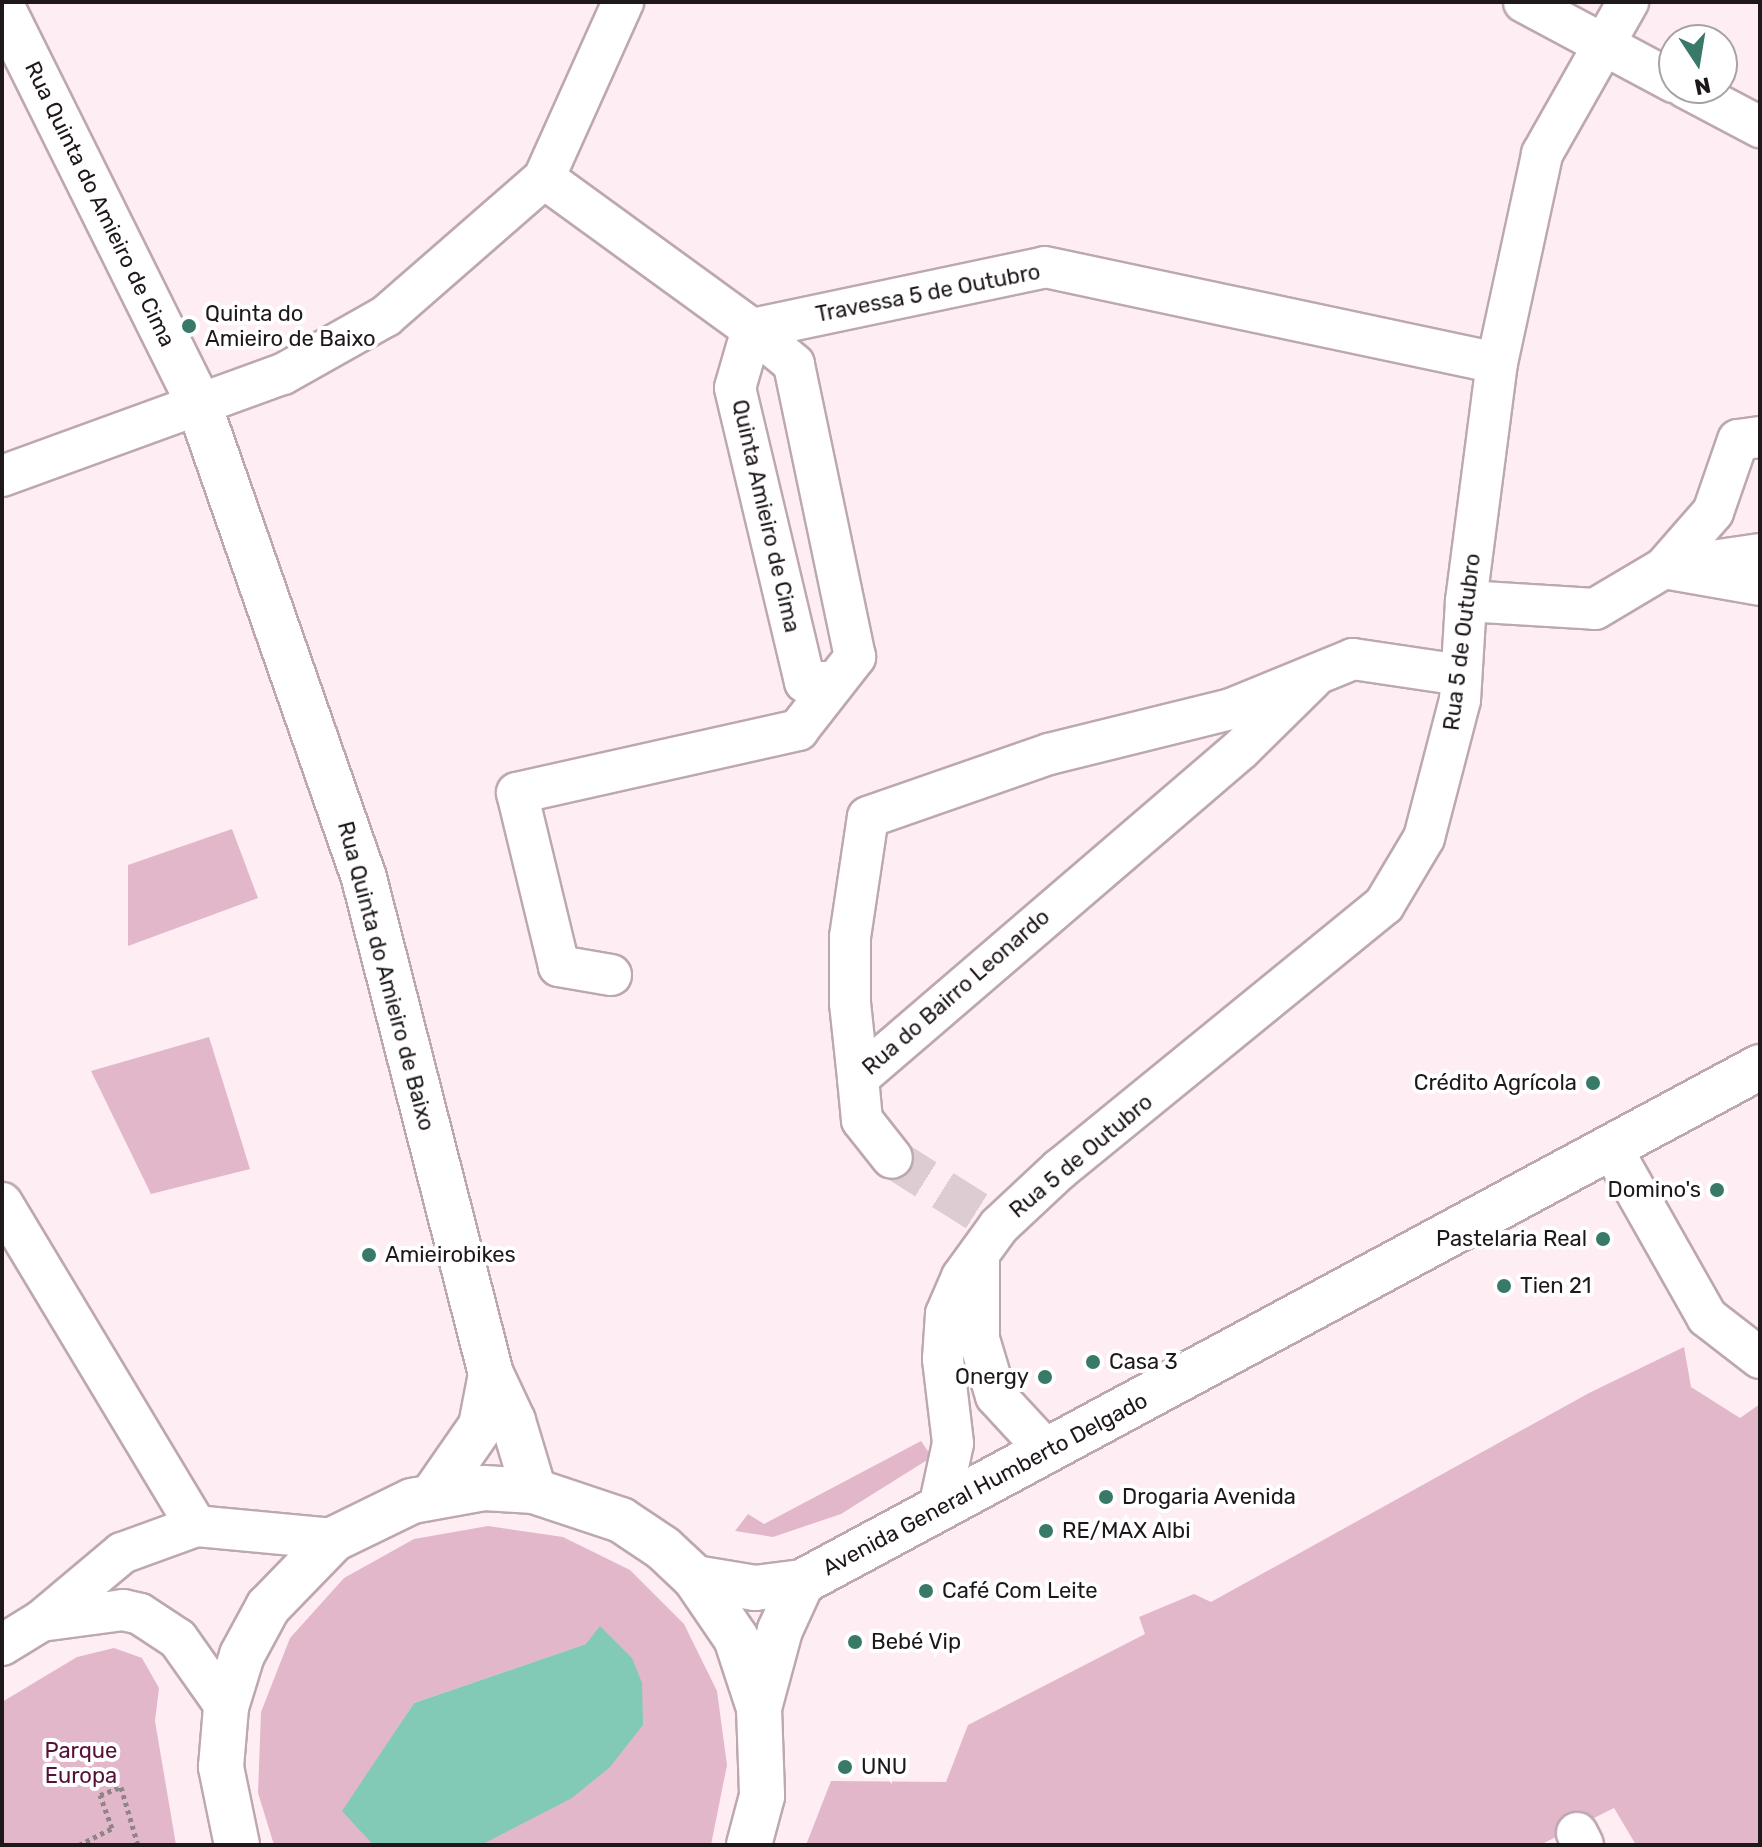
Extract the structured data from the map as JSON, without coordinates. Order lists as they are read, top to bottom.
{
  "streets": {
    "main road": ["Rua Quinta do Amieiro de Cima", "Rua Quinta do Amieiro de Baixo", "Avenida General Humberto Delgado"],
    "street": [
      "Travessa 5 de Outubro",
      "Quinta Amieiro de Cima",
      "Rua 5 de Outubro",
      "Rua do Bairro Leonardo"
    ]
  },
  "crossings": [
    ["Rua Quinta do Amieiro de Cima", "Rua Quinta do Amieiro de Baixo"],
    ["Travessa 5 de Outubro", "Quinta Amieiro de Cima"],
    ["Travessa 5 de Outubro", "Rua 5 de Outubro"],
    ["Rua 5 de Outubro", "Avenida General Humberto Delgado"]
  ],
  "parks": ["Parque Europa"],
  "places": [
    "Quinta do Amieiro de Baixo",
    "Crédito Agrícola",
    "Domino's",
    "Pastelaria Real",
    "Amieirobikes",
    "Tien 21",
    "Casa 3",
    "Onergy",
    "Drogaria Avenida",
    "RE/MAX Albi",
    "Café Com Leite",
    "Bebé Vip",
    "UNU"
  ],
  "north": "bottom"
}
